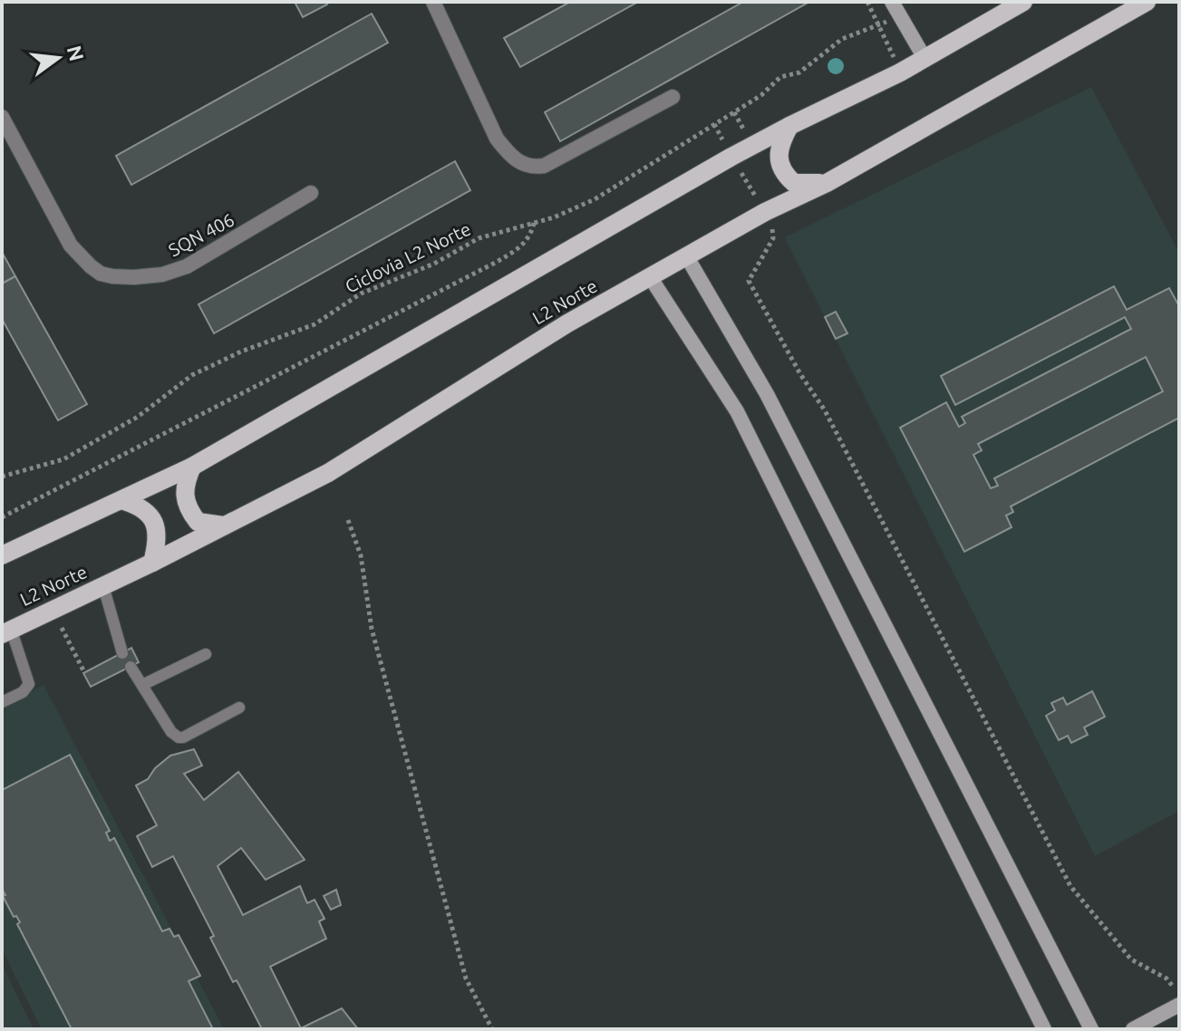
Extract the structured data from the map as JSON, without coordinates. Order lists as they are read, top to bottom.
{
  "streets": {
    "main road": ["L2 Norte"],
    "street": ["SQN 406"],
    "path": ["Ciclovia L2 Norte"]
  },
  "north": "right"
}
